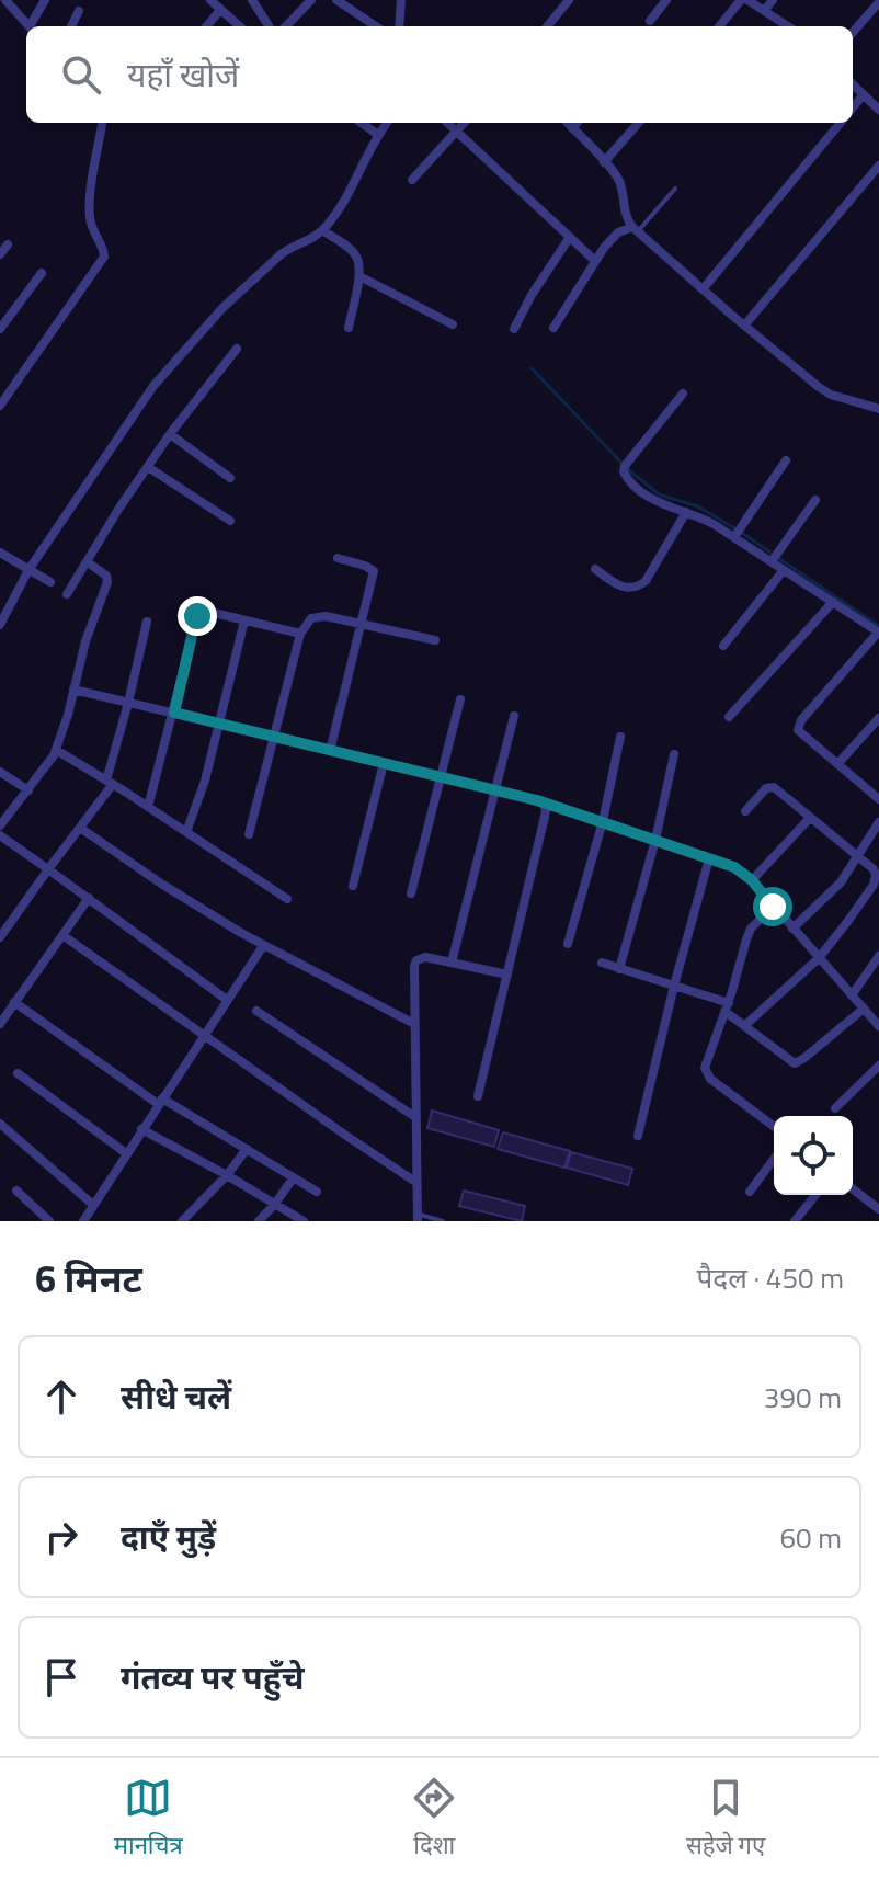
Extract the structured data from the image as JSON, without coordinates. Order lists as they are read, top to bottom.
{
  "page": {
    "search": "यहाँ खोजें",
    "heading": ["6 मिनट", "पैदल · 450 m"],
    "list": [
      ["सीधे चलें", "390 m"],
      ["दाएँ मुड़ें", "60 m"],
      "गंतव्य पर पहुँचे"
    ],
    "nav": ["मानचित्र", "दिशा", "सहेजे गए"]
  }
}
